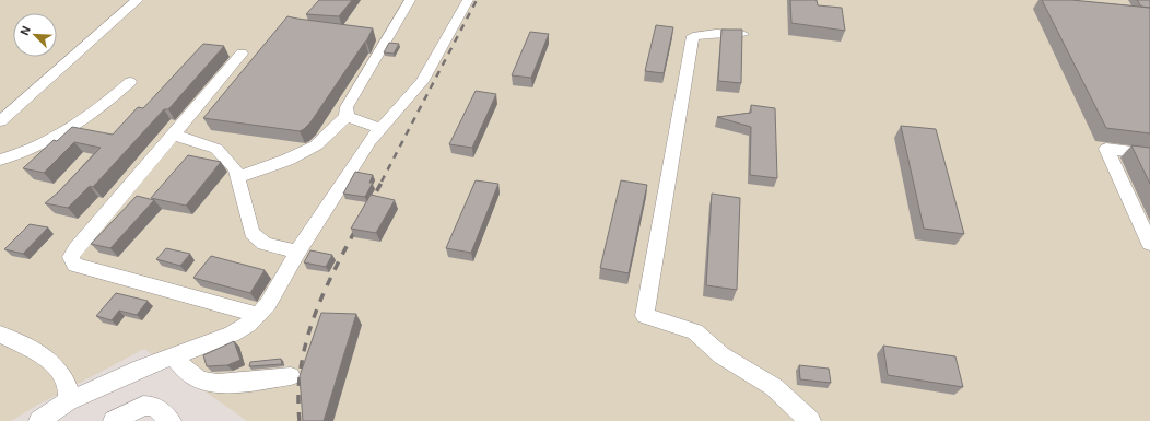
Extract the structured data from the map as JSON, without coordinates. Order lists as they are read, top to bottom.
{
  "north": "top left"
}
